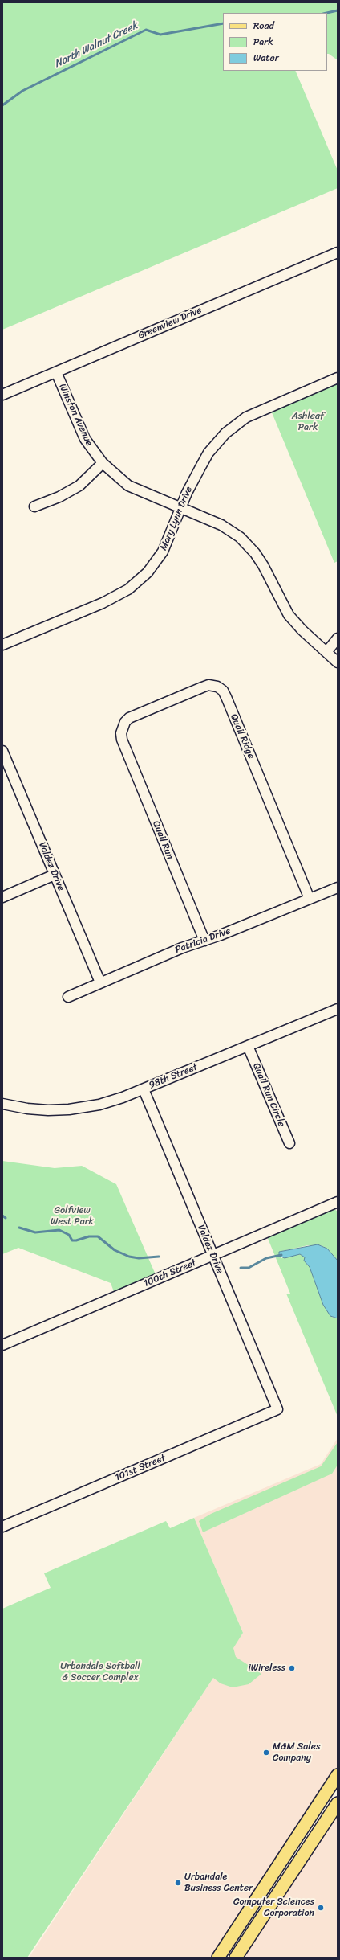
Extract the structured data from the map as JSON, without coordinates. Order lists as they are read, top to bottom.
{
  "streets": {
    "street": [
      "Greenview Drive",
      "Winston Avenue",
      "Mary Lynn Drive",
      "Quail Ridge",
      "Quail Run",
      "Valdez Drive",
      "Patricia Drive",
      "98th Street",
      "Quail Run Circle",
      "100th Street",
      "101st Street"
    ]
  },
  "crossings": [
    ["Greenview Drive", "Winston Avenue"],
    ["Winston Avenue", "Mary Lynn Drive"],
    ["Quail Ridge", "Quail Run"],
    ["Quail Ridge", "Patricia Drive"],
    ["Quail Run", "Patricia Drive"],
    ["Valdez Drive", "Patricia Drive"],
    ["Valdez Drive", "98th Street"],
    ["Valdez Drive", "100th Street"],
    ["Valdez Drive", "101st Street"],
    ["98th Street", "Quail Run Circle"]
  ],
  "water": ["North Walnut Creek"],
  "parks": ["Ashleaf Park", "Golfview West Park", "Urbandale Softball & Soccer Complex"],
  "places": [
    "iWireless",
    "M&M Sales Company",
    "Urbandale Business Center",
    "Computer Sciences Corporation"
  ],
  "legend": ["Road", "Park", "Water"]
}
